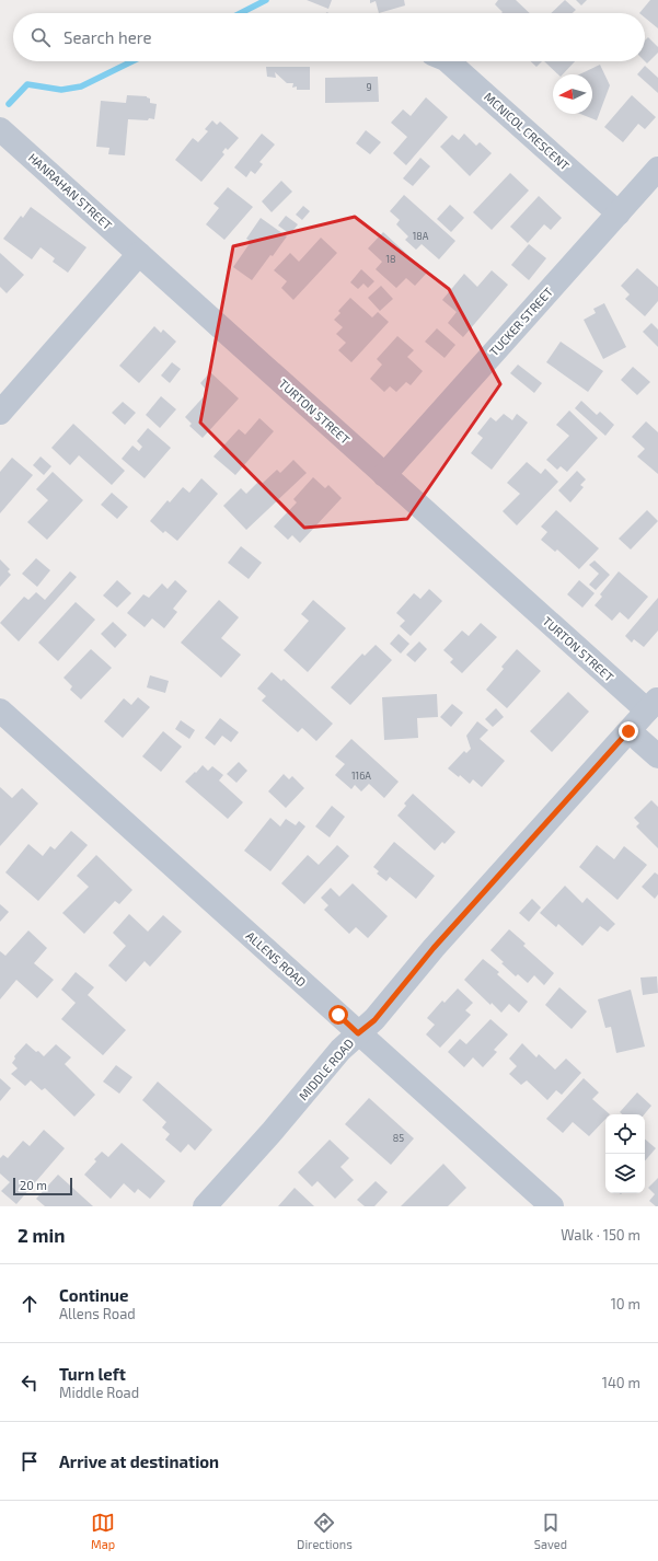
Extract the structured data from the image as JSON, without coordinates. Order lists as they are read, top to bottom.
{
  "streets": {
    "street": [
      "MCNICOL CRESCENT",
      "HANRAHAN STREET",
      "TUCKER STREET",
      "TURTON STREET",
      "ALLENS ROAD",
      "MIDDLE ROAD"
    ]
  },
  "crossings": [
    ["MCNICOL CRESCENT", "TUCKER STREET"],
    ["HANRAHAN STREET", "TURTON STREET"],
    ["TUCKER STREET", "TURTON STREET"],
    ["TURTON STREET", "MIDDLE ROAD"],
    ["ALLENS ROAD", "MIDDLE ROAD"]
  ],
  "house_numbers": [
    "9",
    "18A",
    "18",
    "116A",
    "85"
  ],
  "scale_bar": "20 m",
  "north": "left",
  "page": {
    "search": "Search here",
    "scale": "20 m",
    "heading": ["2 min", "Walk · 150 m"],
    "list": [
      ["Continue", "Allens Road", "10 m"],
      ["Turn left", "Middle Road", "140 m"],
      "Arrive at destination"
    ],
    "nav": ["Map", "Directions", "Saved"]
  }
}
